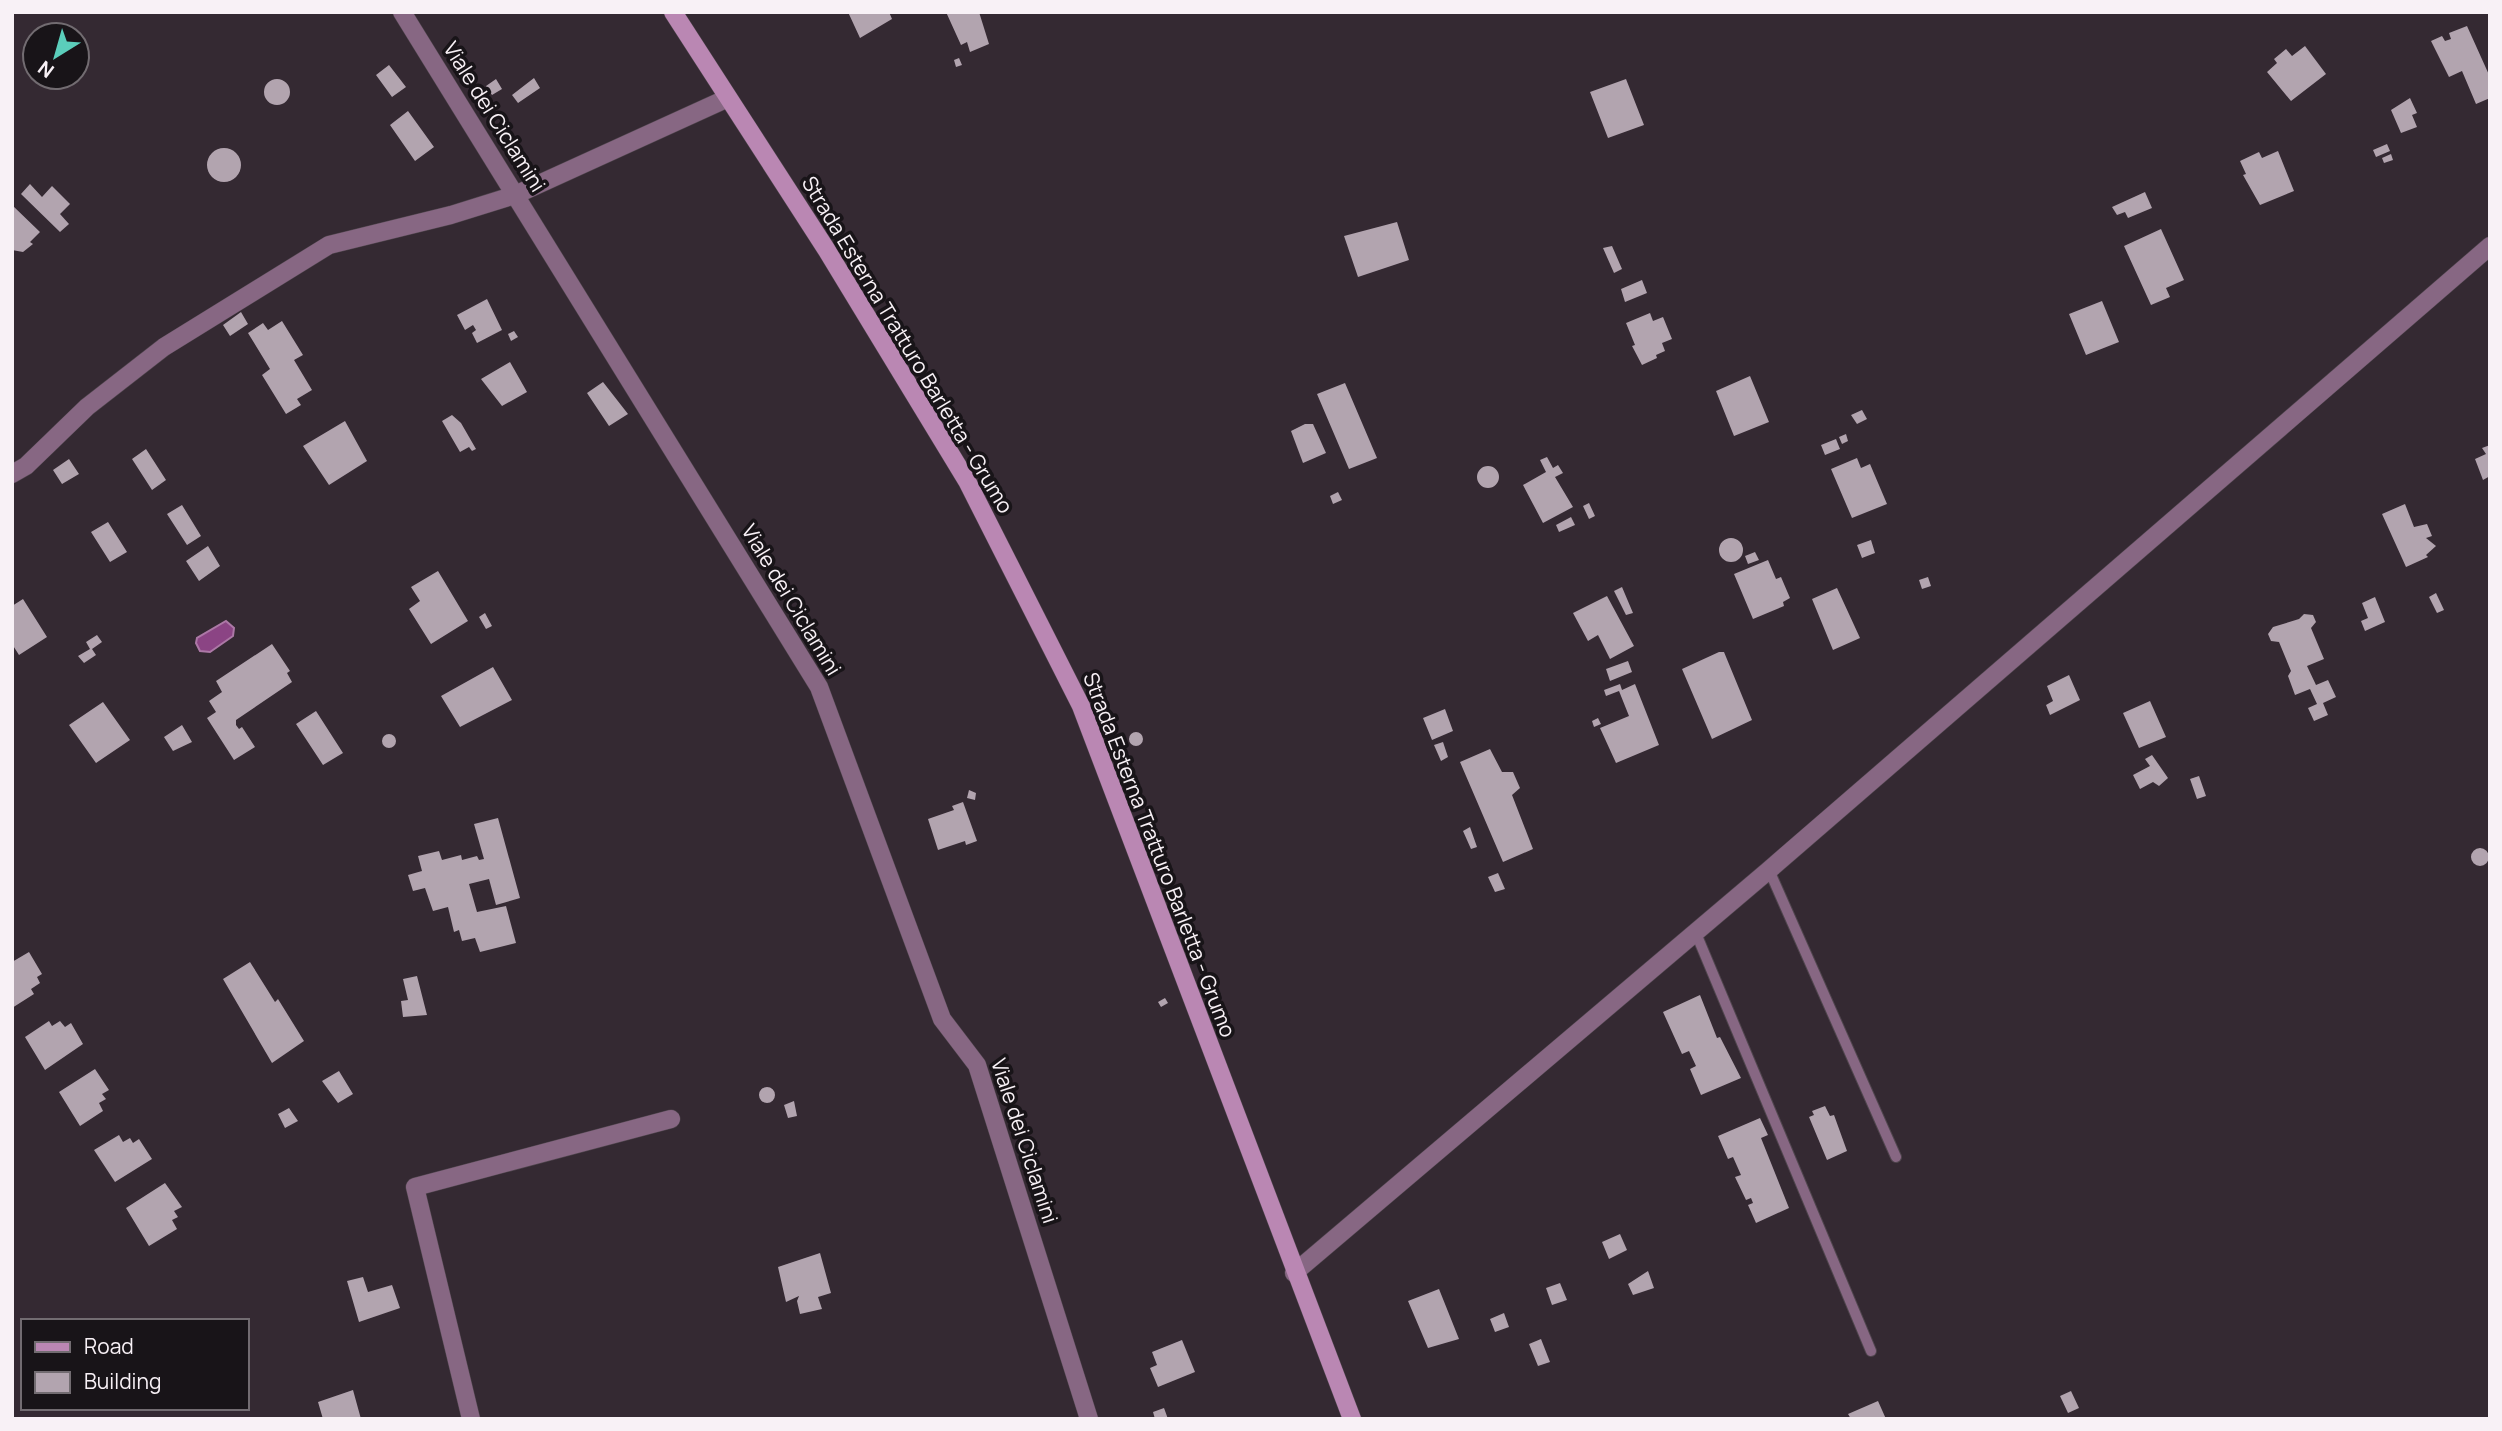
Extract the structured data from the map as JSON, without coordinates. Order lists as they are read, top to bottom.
{
  "streets": {
    "street": ["Viale dei Ciclamini", "Strada Esterna Tratturo Barletta - Grumo"]
  },
  "legend": ["Road", "Building"],
  "north": "bottom left"
}
